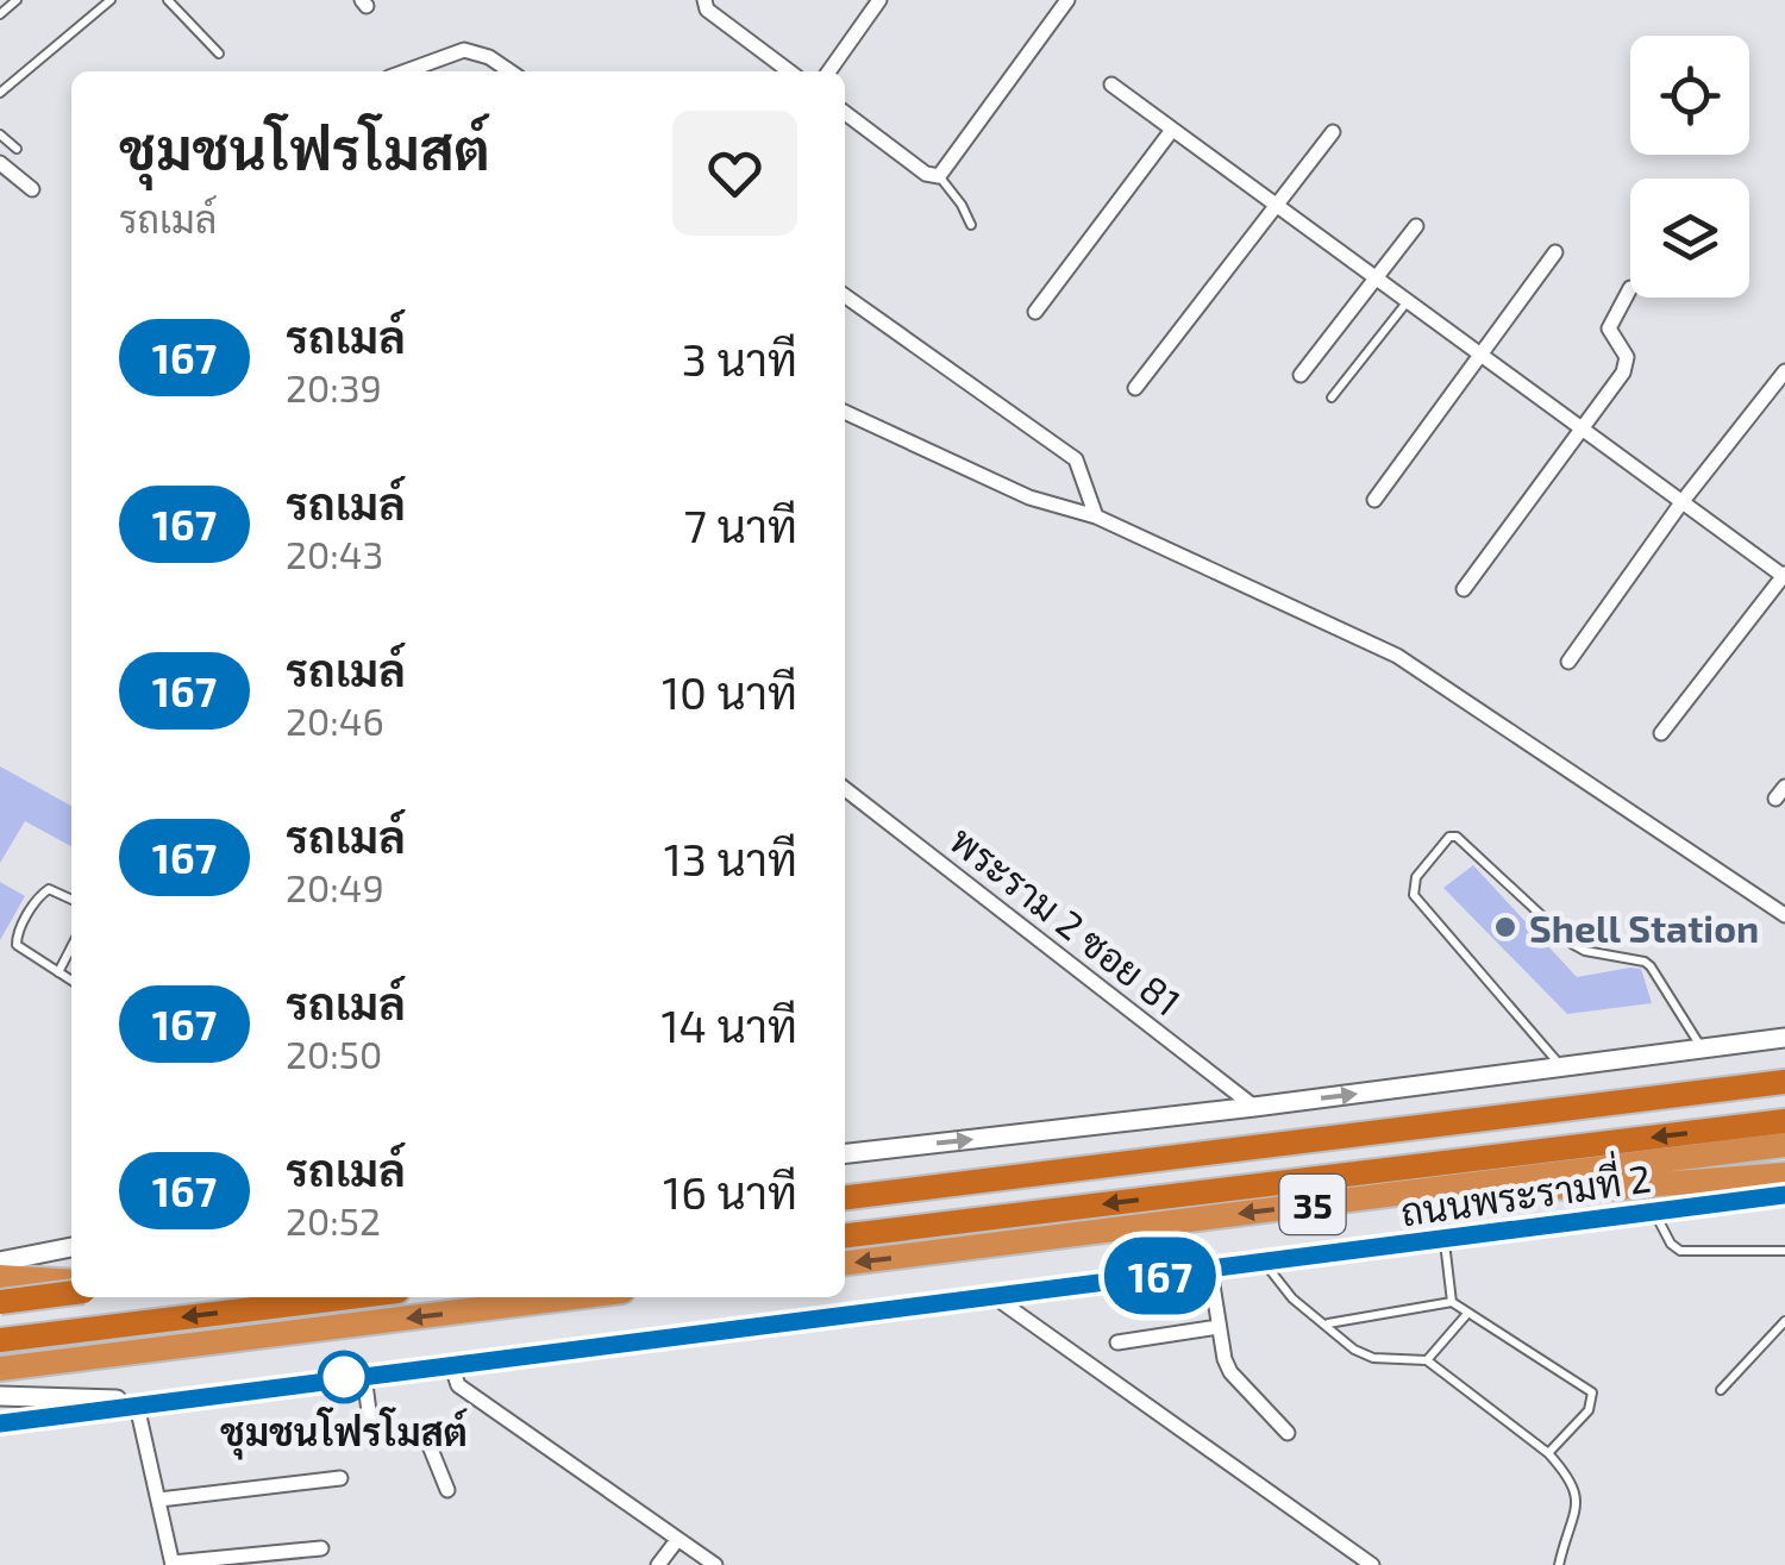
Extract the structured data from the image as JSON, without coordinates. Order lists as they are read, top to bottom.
{
  "streets": {
    "highway": ["ถนนพระรามที่ 2", "35"],
    "street": ["พระราม 2 ซอย 81"]
  },
  "places": ["Shell Station", "ชุมชนโฟรโมสต์"],
  "lines": ["bus line 167"],
  "page": {
    "on_map": "167",
    "heading": ["ชุมชนโฟรโมสต์", "รถเมล์"],
    "list": [
      {
        "mark": "167",
        "name": "รถเมล์",
        "note": "20:39",
        "value": "3 นาที"
      },
      {
        "mark": "167",
        "name": "รถเมล์",
        "note": "20:43",
        "value": "7 นาที"
      },
      {
        "mark": "167",
        "name": "รถเมล์",
        "note": "20:46",
        "value": "10 นาที"
      },
      {
        "mark": "167",
        "name": "รถเมล์",
        "note": "20:49",
        "value": "13 นาที"
      },
      {
        "mark": "167",
        "name": "รถเมล์",
        "note": "20:50",
        "value": "14 นาที"
      },
      {
        "mark": "167",
        "name": "รถเมล์",
        "note": "20:52",
        "value": "16 นาที"
      }
    ]
  }
}
